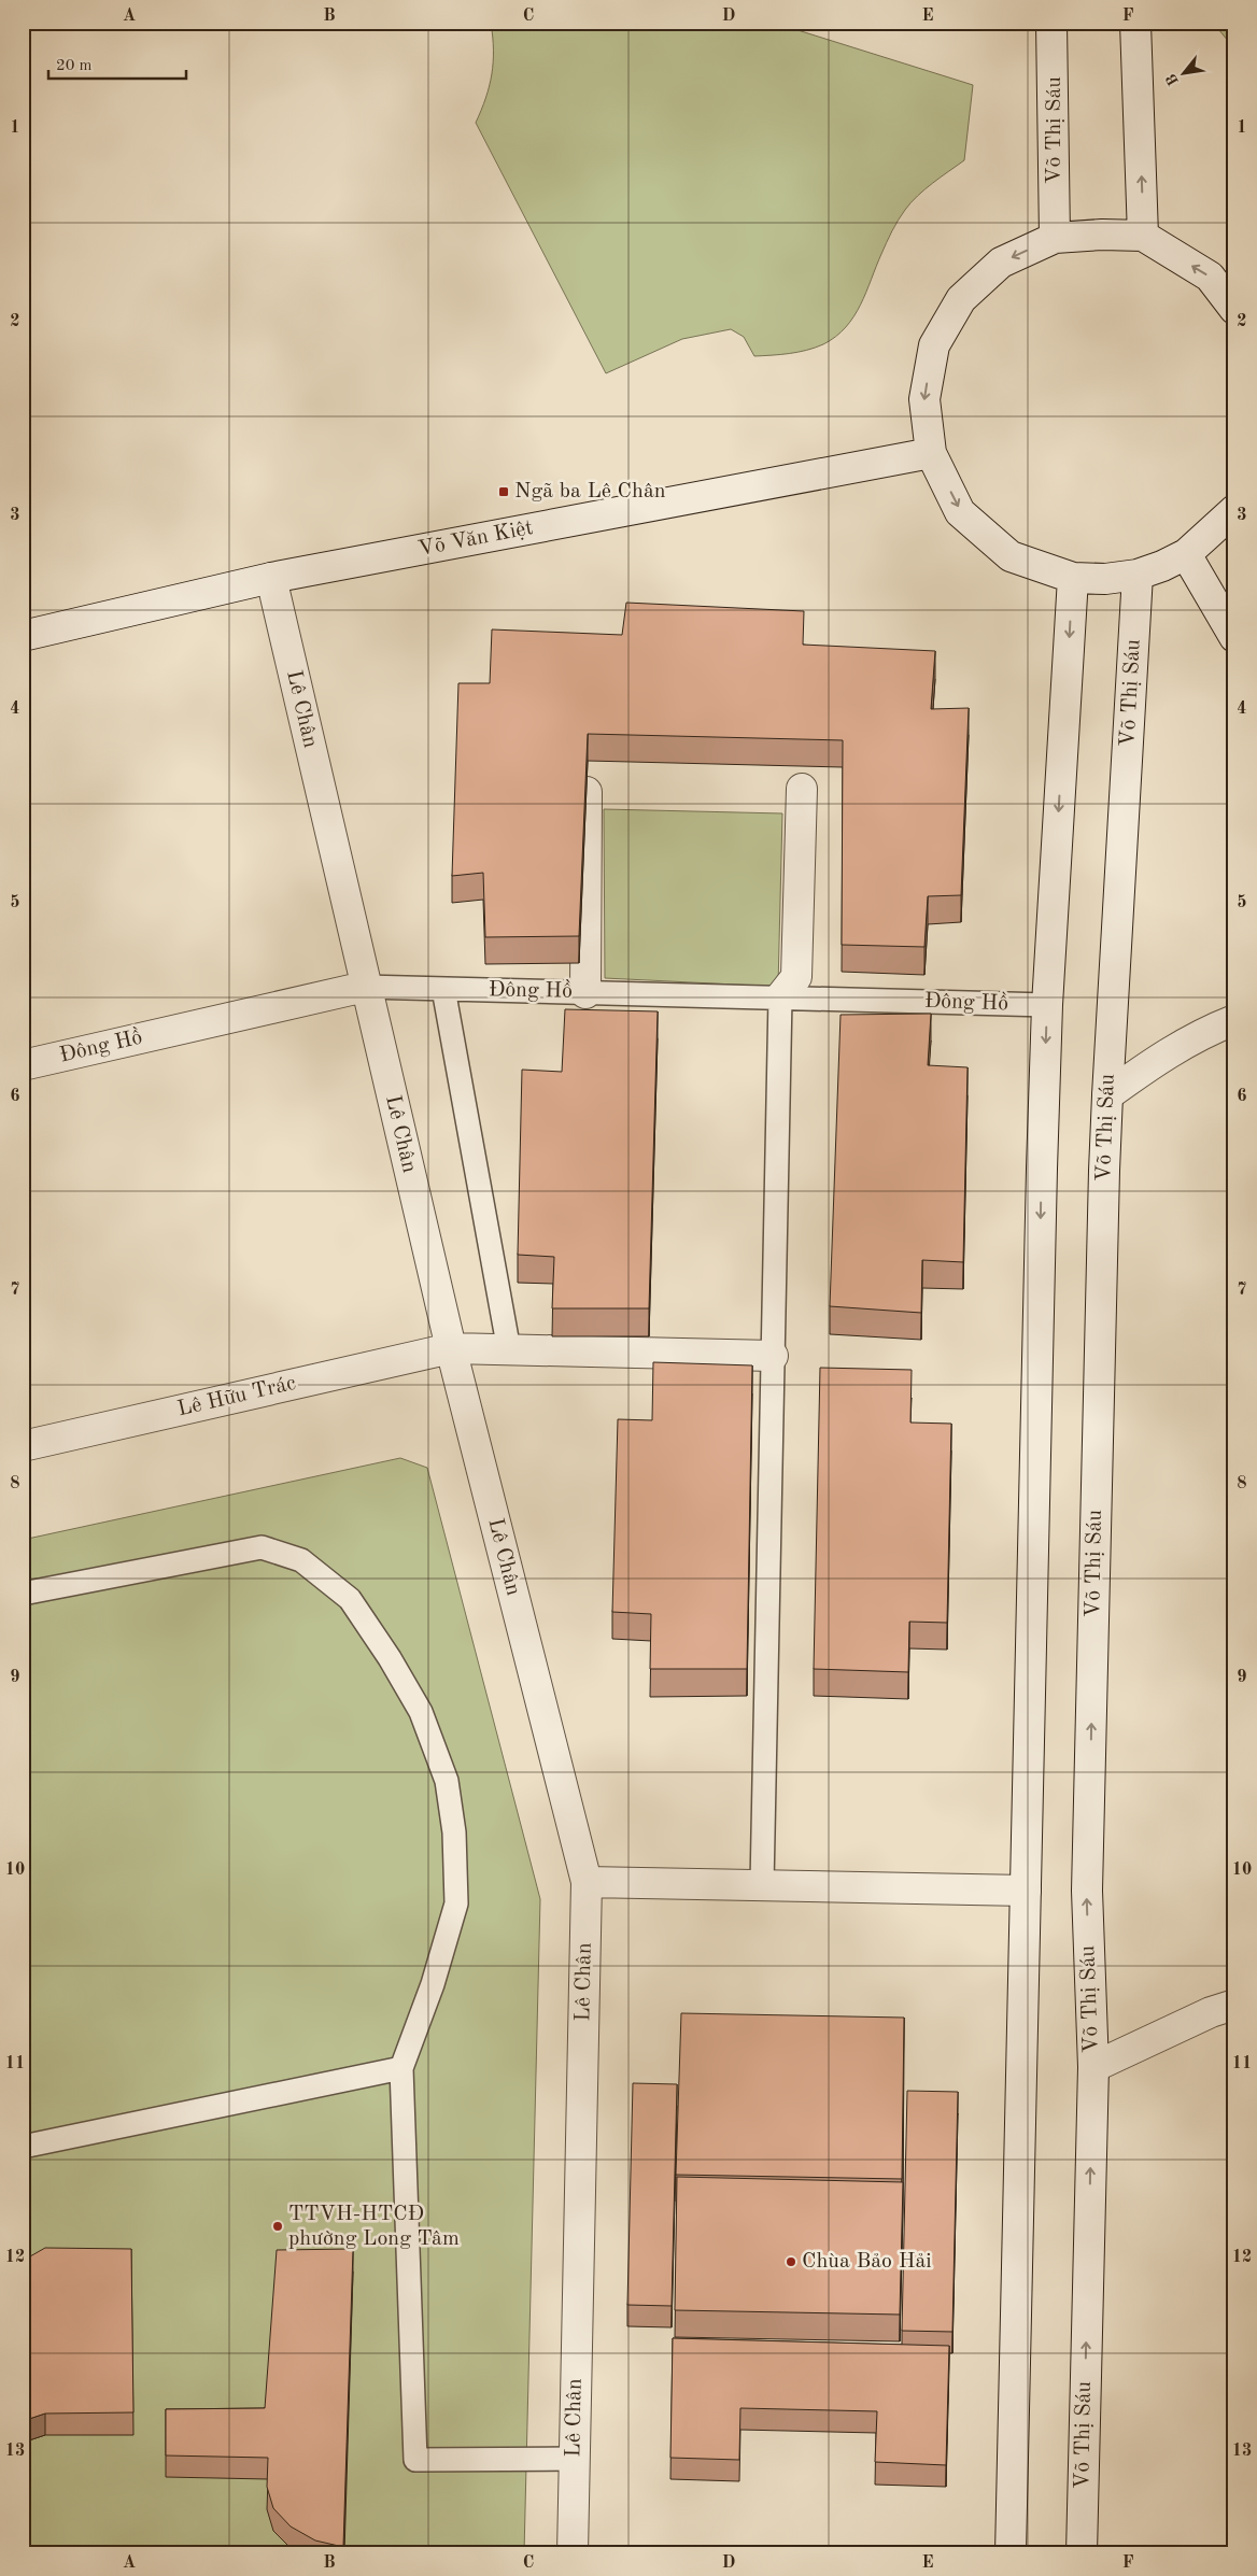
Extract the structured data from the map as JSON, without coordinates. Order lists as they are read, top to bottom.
{
  "streets": {
    "street": [
      "Võ Thị Sáu",
      "Võ Văn Kiệt",
      "Lê Chân",
      "Đông Hồ",
      "Lê Hữu Trác"
    ]
  },
  "crossings": [
    ["Võ Văn Kiệt", "Lê Chân"],
    ["Lê Chân", "Đông Hồ"],
    ["Lê Chân", "Lê Hữu Trác"]
  ],
  "places": {
    "transit": ["Ngã ba Lê Chân"],
    "other": ["TTVH-HTCĐ phường Long Tâm", "Chùa Bảo Hải"]
  },
  "scale_bar": "20 m",
  "north": "bottom left",
  "grid": {
    "columns": [
      "A",
      "B",
      "C",
      "D",
      "E",
      "F"
    ],
    "rows": [
      "1",
      "2",
      "3",
      "4",
      "5",
      "6",
      "7",
      "8",
      "9",
      "10",
      "11",
      "12",
      "13"
    ]
  }
}
